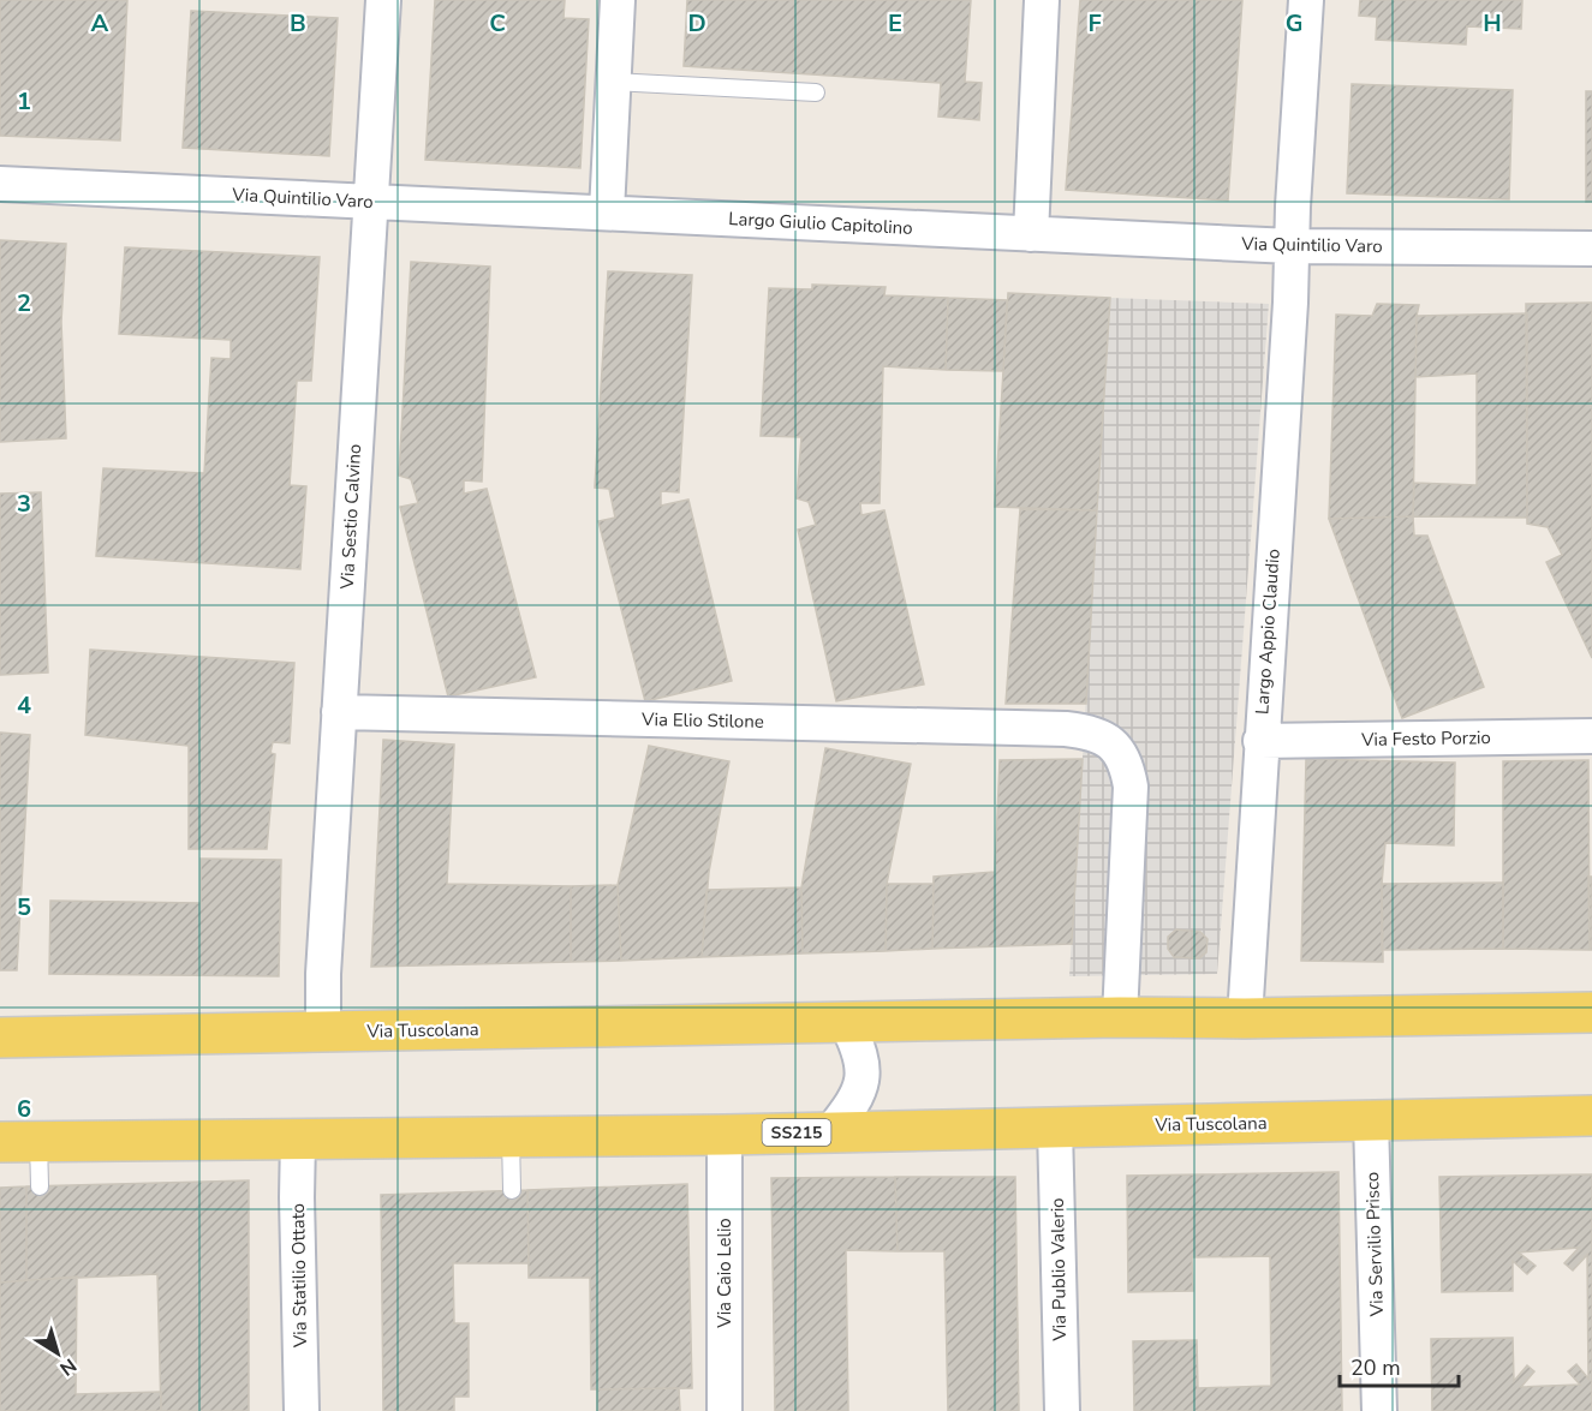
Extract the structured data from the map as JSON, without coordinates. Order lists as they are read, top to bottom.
{
  "streets": {
    "main road": ["Via Tuscolana", "SS215"],
    "street": [
      "Via Quintilio Varo",
      "Largo Giulio Capitolino",
      "Via Sestio Calvino",
      "Largo Appio Claudio",
      "Via Elio Stilone",
      "Via Festo Porzio",
      "Via Servilio Prisco",
      "Via Publio Valerio",
      "Via Caio Lelio",
      "Via Statilio Ottato"
    ]
  },
  "crossings": [
    ["Via Quintilio Varo", "Largo Giulio Capitolino"],
    ["Via Quintilio Varo", "Via Sestio Calvino"],
    ["Via Quintilio Varo", "Largo Appio Claudio"],
    ["Via Sestio Calvino", "Via Elio Stilone"],
    ["Via Sestio Calvino", "Via Tuscolana"],
    ["Largo Appio Claudio", "Via Festo Porzio"],
    ["Largo Appio Claudio", "Via Tuscolana"],
    ["Via Elio Stilone", "Via Tuscolana"],
    ["Via Tuscolana", "Via Servilio Prisco"],
    ["Via Tuscolana", "Via Publio Valerio"],
    ["Via Tuscolana", "Via Caio Lelio"],
    ["Via Tuscolana", "Via Statilio Ottato"]
  ],
  "scale_bar": "20 m",
  "north": "bottom right",
  "grid": {
    "columns": [
      "A",
      "B",
      "C",
      "D",
      "E",
      "F",
      "G",
      "H"
    ],
    "rows": [
      "1",
      "2",
      "3",
      "4",
      "5",
      "6"
    ]
  }
}
